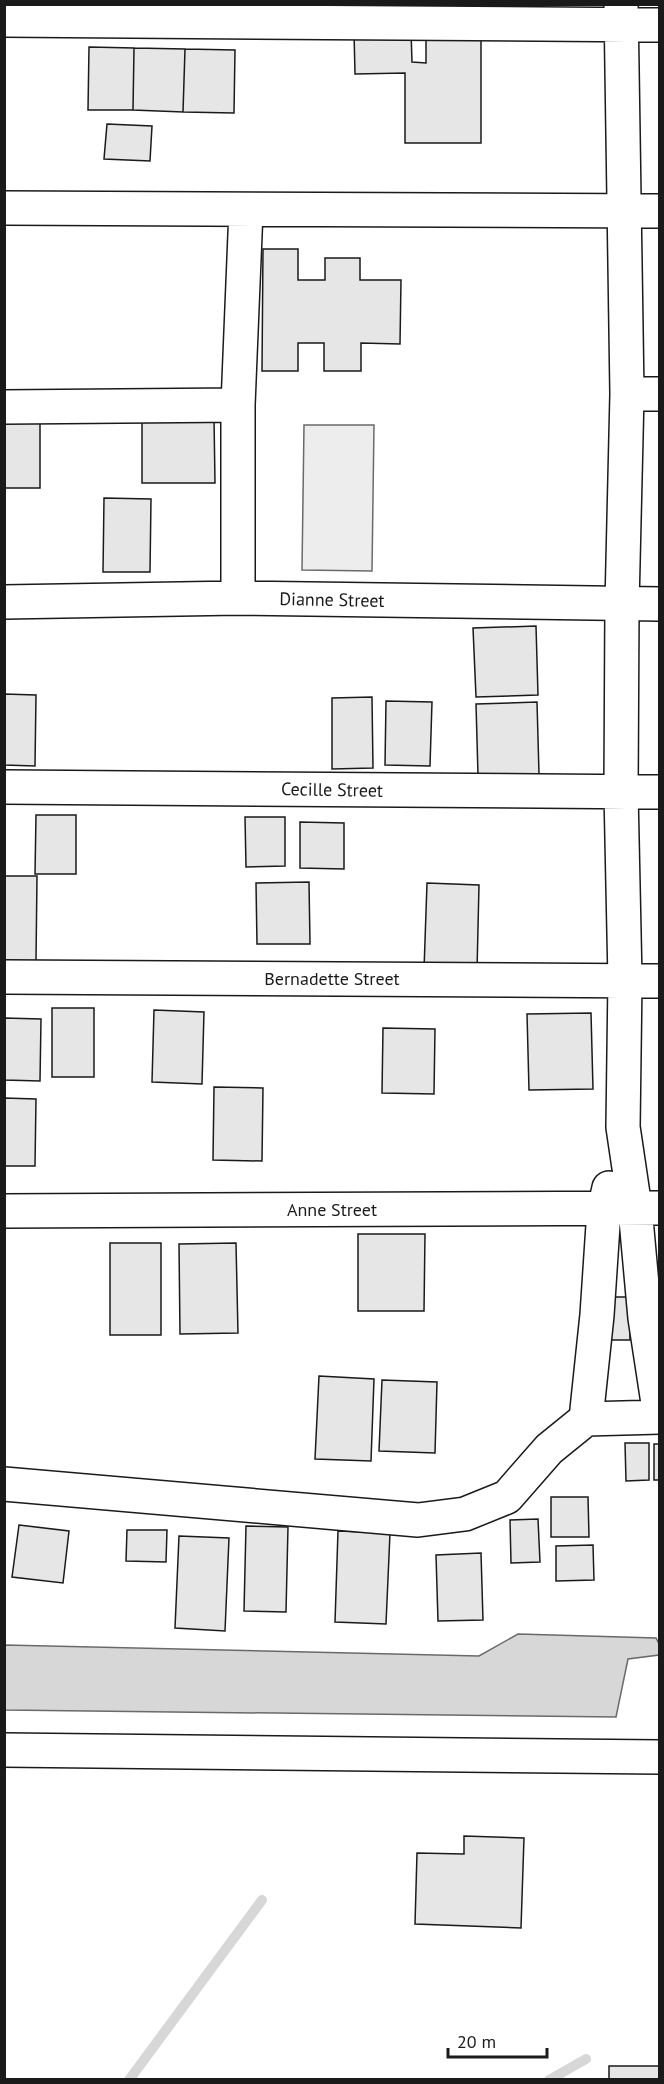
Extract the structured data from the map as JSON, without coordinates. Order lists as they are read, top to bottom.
{
  "streets": {
    "street": [
      "Dianne Street",
      "Cecille Street",
      "Bernadette Street",
      "Anne Street"
    ]
  },
  "scale_bar": "20 m"
}
